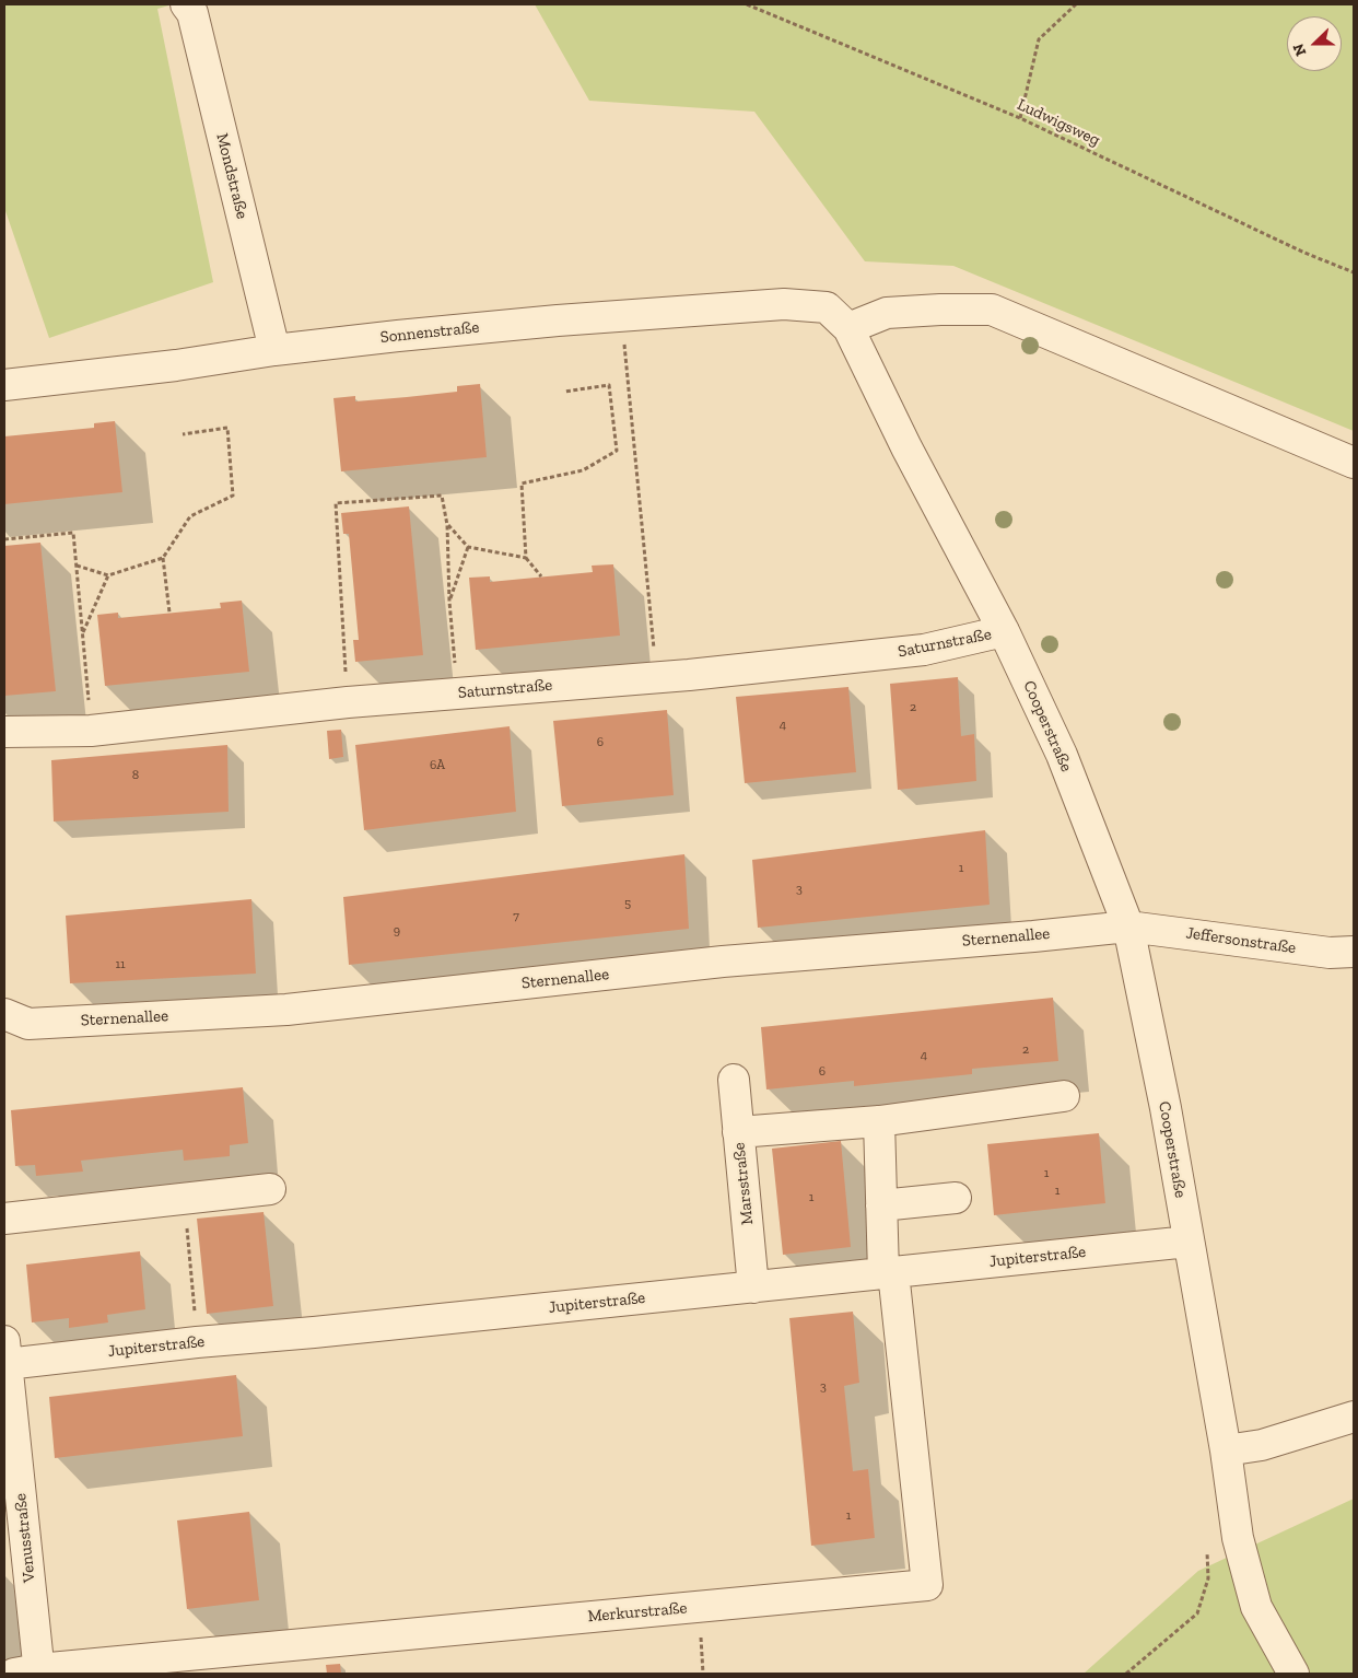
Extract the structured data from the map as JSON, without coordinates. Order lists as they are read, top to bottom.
{
  "streets": {
    "street": [
      "Mondstraße",
      "Sonnenstraße",
      "Saturnstraße",
      "Cooperstraße",
      "Sternenallee",
      "Jeffersonstraße",
      "Marsstraße",
      "Jupiterstraße",
      "Venusstraße",
      "Merkurstraße"
    ],
    "path": ["Ludwigsweg"]
  },
  "crossings": [
    ["Mondstraße", "Sonnenstraße"],
    ["Sonnenstraße", "Cooperstraße"],
    ["Saturnstraße", "Cooperstraße"],
    ["Cooperstraße", "Sternenallee"],
    ["Cooperstraße", "Jeffersonstraße"],
    ["Cooperstraße", "Jupiterstraße"],
    ["Sternenallee", "Jeffersonstraße"],
    ["Marsstraße", "Jupiterstraße"],
    ["Jupiterstraße", "Venusstraße"],
    ["Jupiterstraße", "Merkurstraße"],
    ["Venusstraße", "Merkurstraße"]
  ],
  "house_numbers": [
    "2",
    "4",
    "6",
    "6A",
    "8",
    "1",
    "3",
    "5",
    "7",
    "9",
    "11",
    "2",
    "4",
    "6",
    "1",
    "1",
    "1",
    "3",
    "1"
  ],
  "north": "left"
}
